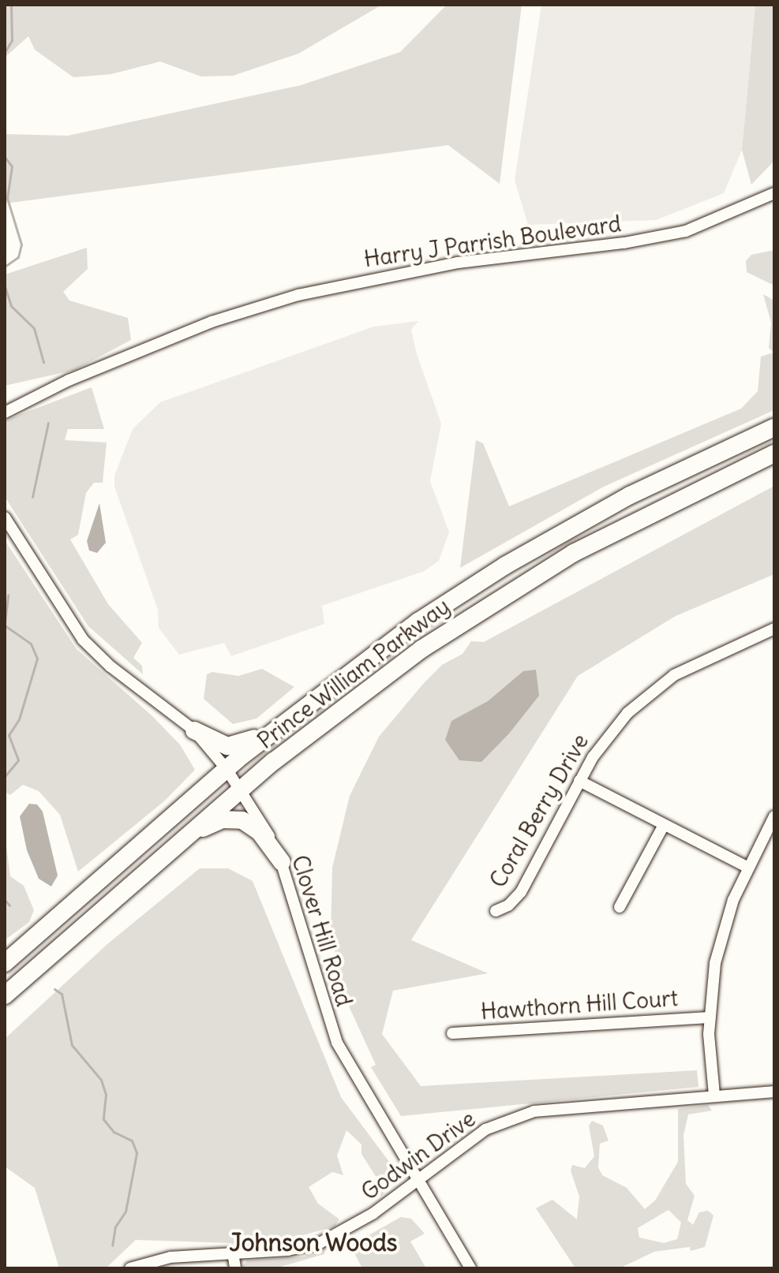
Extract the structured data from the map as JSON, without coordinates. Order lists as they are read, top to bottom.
{
  "streets": {
    "highway": ["Prince William Parkway"],
    "street": [
      "Harry J Parrish Boulevard",
      "Coral Berry Drive",
      "Clover Hill Road",
      "Hawthorn Hill Court",
      "Godwin Drive"
    ]
  },
  "crossings": [
    ["Prince William Parkway", "Clover Hill Road"],
    ["Clover Hill Road", "Godwin Drive"]
  ],
  "districts": ["Johnson Woods"]
}
